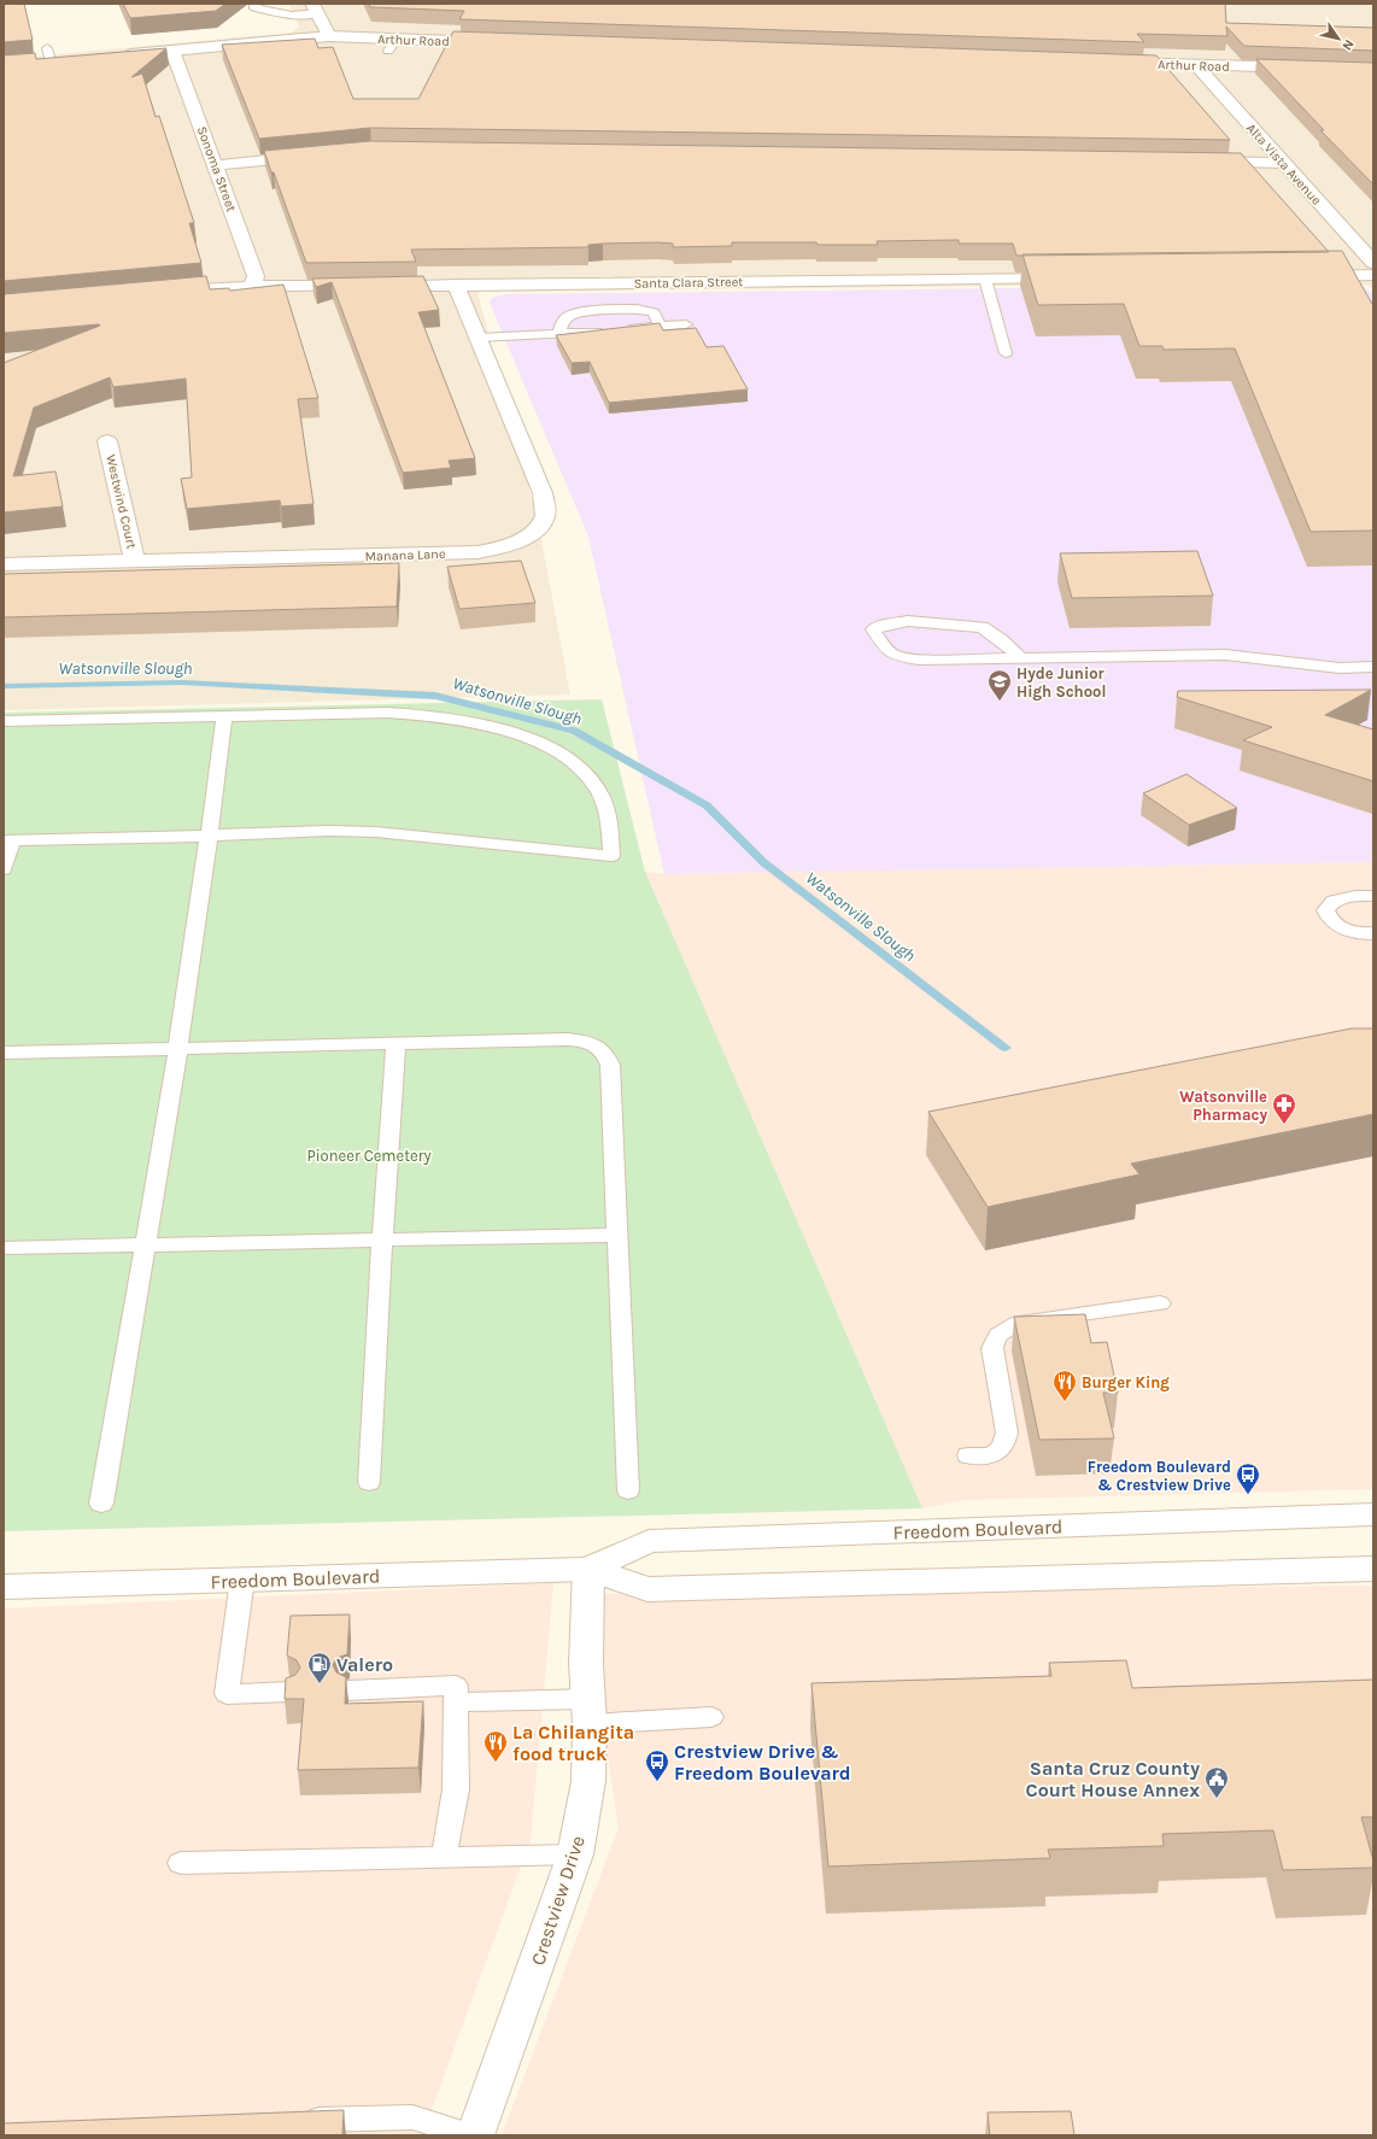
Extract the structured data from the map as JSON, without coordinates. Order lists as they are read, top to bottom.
{
  "streets": {
    "street": [
      "Arthur Road",
      "Alta Vista Avenue",
      "Sonoma Street",
      "Santa Clara Street",
      "Westwind Court",
      "Manana Lane",
      "Freedom Boulevard",
      "Crestview Drive"
    ]
  },
  "crossings": [
    ["Arthur Road", "Alta Vista Avenue"],
    ["Arthur Road", "Sonoma Street"],
    ["Sonoma Street", "Santa Clara Street"],
    ["Santa Clara Street", "Manana Lane"],
    ["Westwind Court", "Manana Lane"],
    ["Freedom Boulevard", "Crestview Drive"]
  ],
  "water": ["Watsonville Slough"],
  "parks": ["Pioneer Cemetery"],
  "places": {
    "school or university": ["Hyde Junior High School"],
    "pharmacy": ["Watsonville Pharmacy"],
    "restaurant": ["Burger King", "La Chilangita food truck"],
    "bus stop": ["Freedom Boulevard & Crestview Drive", "Crestview Drive & Freedom Boulevard"],
    "fuel station": ["Valero"],
    "public building": ["Santa Cruz County Court House Annex"]
  },
  "north": "bottom right"
}
